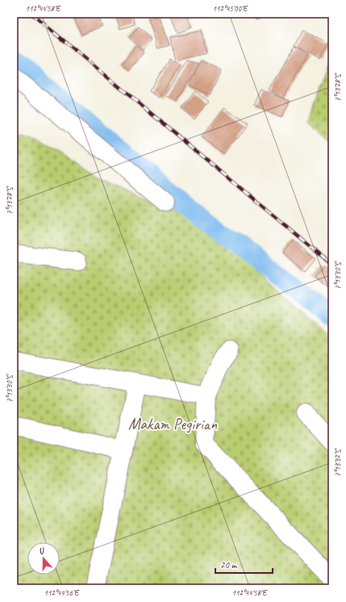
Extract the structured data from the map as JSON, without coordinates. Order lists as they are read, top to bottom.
{
  "parks": ["Makam Pegirian"],
  "scale_bar": "20 m",
  "north": "top",
  "coordinates": [
    "112°44'58\"E",
    "112°45'00\"E",
    "7°13'28\"S",
    "7°13'30\"S",
    "7°13'32\"S",
    "112°44'56\"E"
  ]
}
